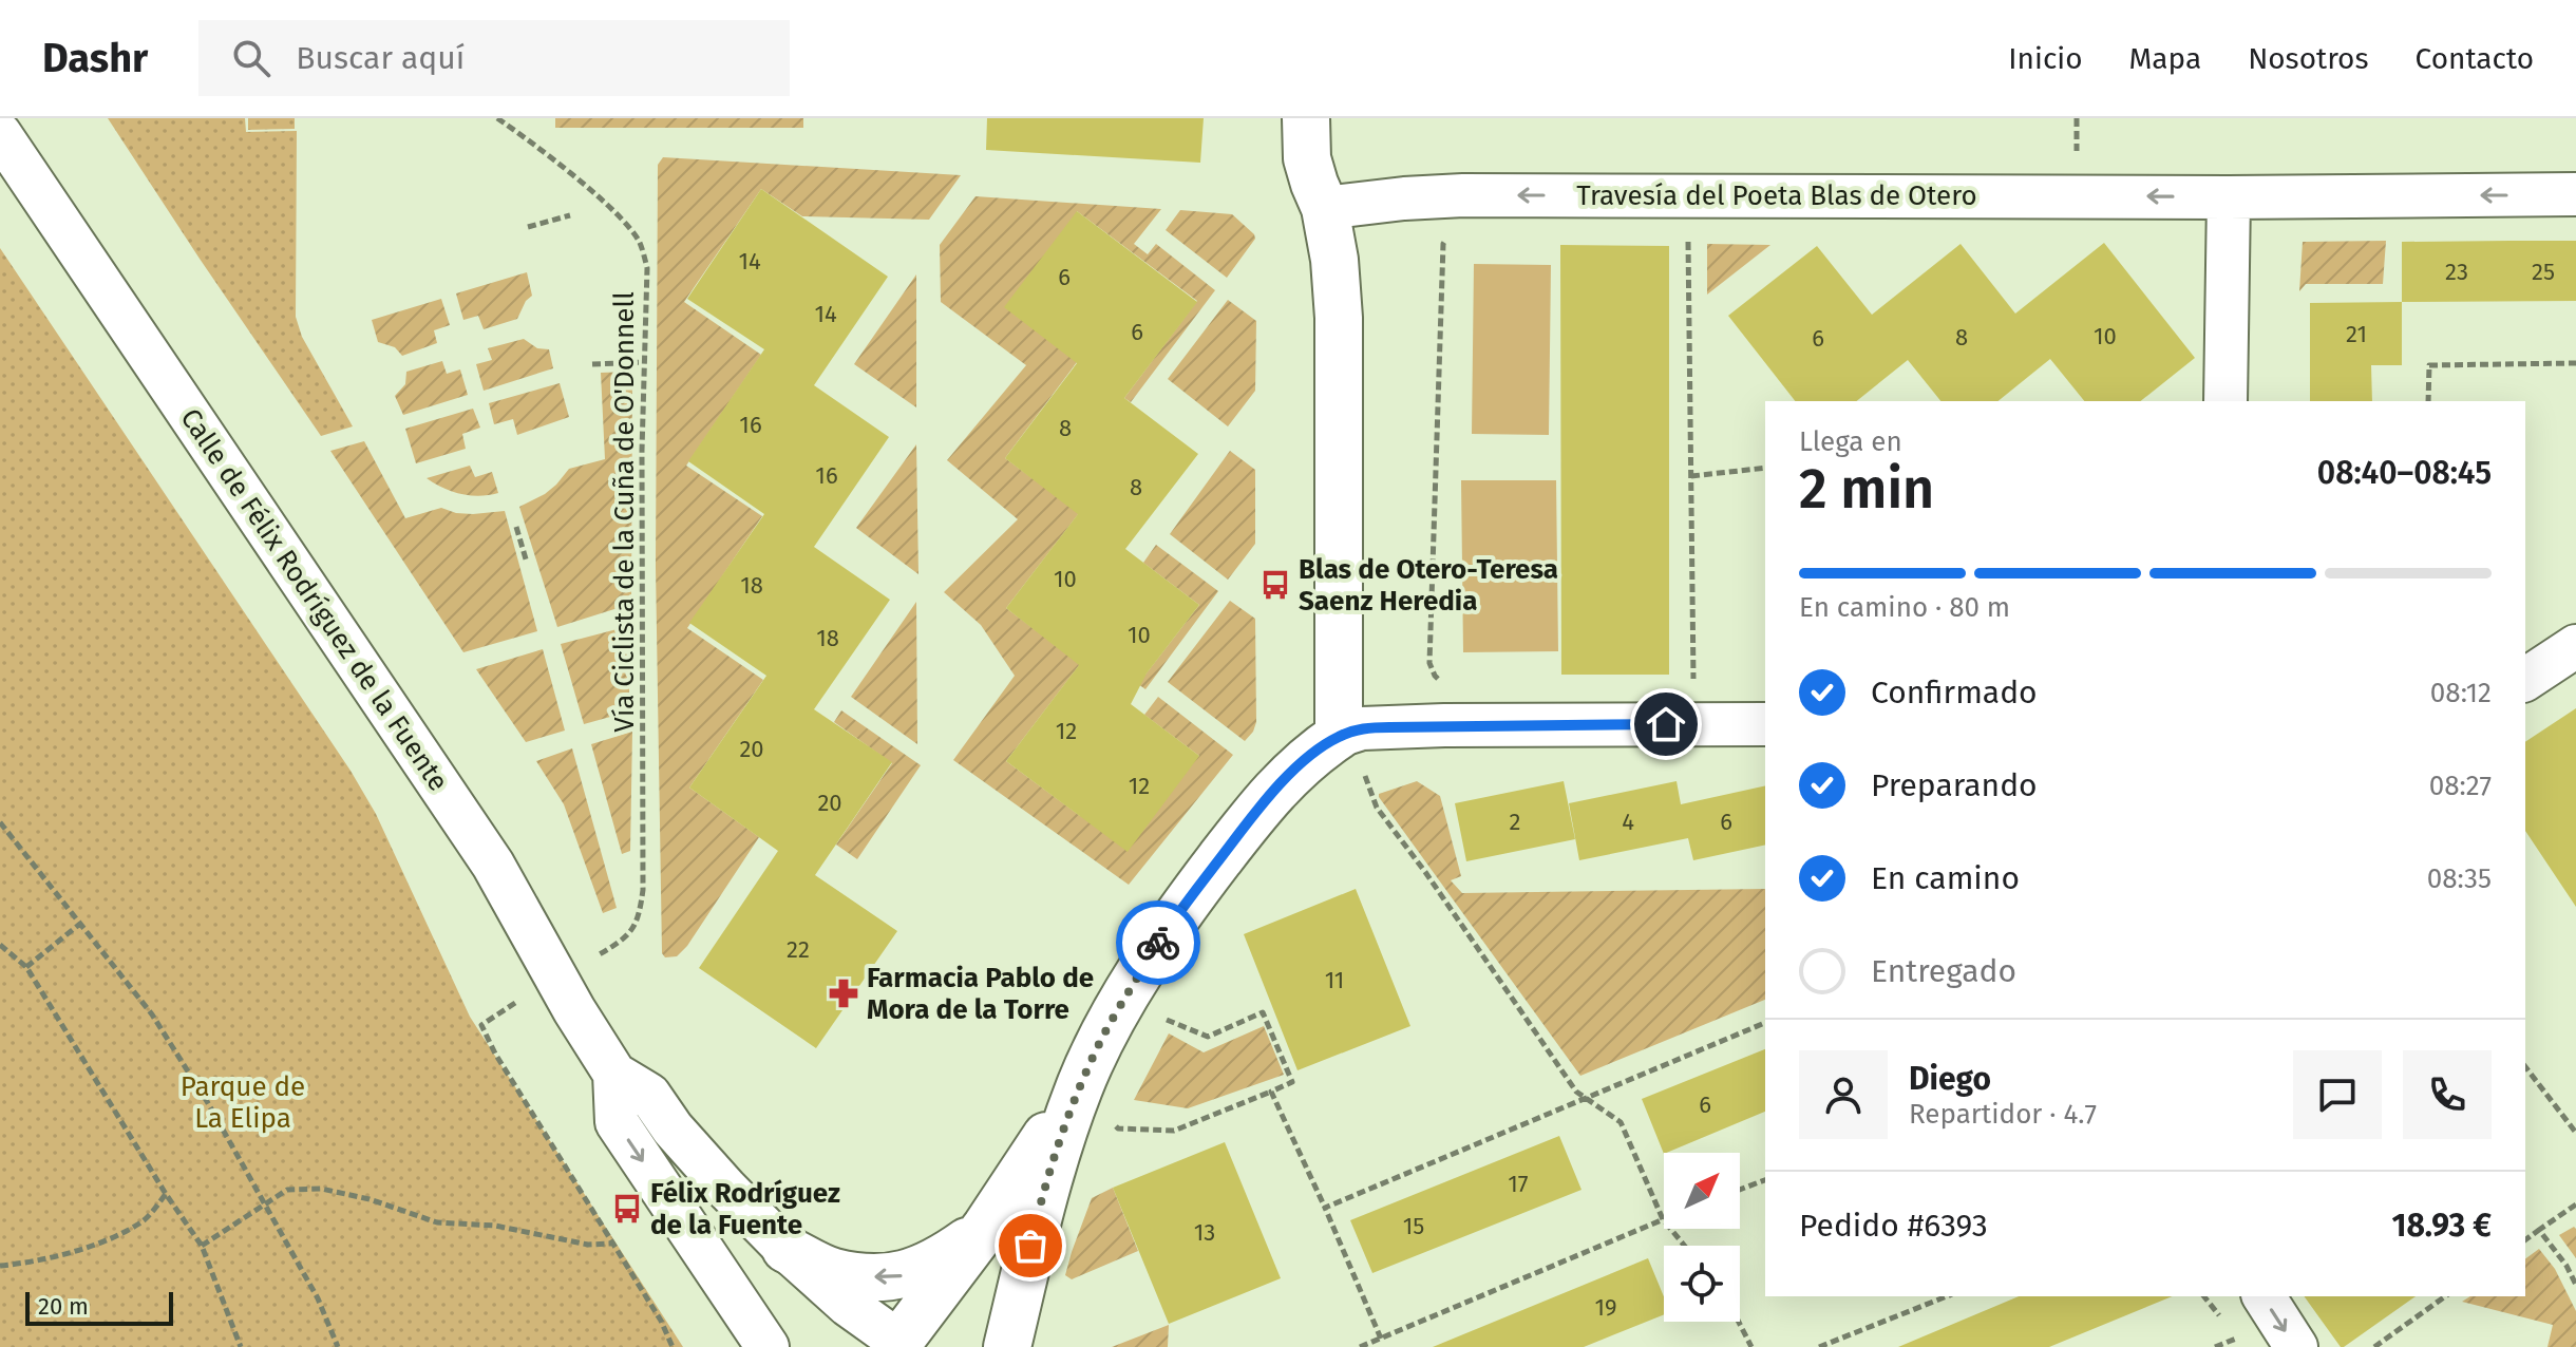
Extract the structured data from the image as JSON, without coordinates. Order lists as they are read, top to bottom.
{
  "streets": {
    "street": ["Travesía del Poeta Blas de Otero", "Calle de Félix Rodríguez de la Fuente"],
    "path": ["Vía Ciclista de la Cuña de O'Donnell"]
  },
  "one_way": ["Travesía del Poeta Blas de Otero"],
  "parks": ["Parque de La Elipa"],
  "places": {
    "bus stop": ["Blas de Otero-Teresa Saenz Heredia", "Félix Rodríguez de la Fuente"],
    "pharmacy": ["Farmacia Pablo de Mora de la Torre"]
  },
  "house_numbers": [
    "14",
    "23",
    "25",
    "6",
    "14",
    "6",
    "21",
    "10",
    "8",
    "6",
    "16",
    "8",
    "16",
    "8",
    "10",
    "18",
    "10",
    "18",
    "12",
    "20",
    "12",
    "20",
    "2",
    "4",
    "6",
    "22",
    "11",
    "6",
    "17",
    "15",
    "13",
    "19"
  ],
  "scale_bar": "20 m",
  "north": "top right",
  "page": {
    "header": "Dashr",
    "search": "Buscar aquí",
    "nav": [
      "Inicio",
      "Mapa",
      "Nosotros",
      "Contacto"
    ],
    "heading": ["2 min", "Llega en", "08:40–08:45"],
    "panel": [
      "Diego",
      "Repartidor · 4.7",
      "Pedido #6393",
      "18.93 €"
    ],
    "bar": "En camino · 80 m",
    "list": [
      ["Confirmado", "08:12"],
      ["Preparando", "08:27"],
      ["En camino", "08:35"],
      "Entregado"
    ],
    "scale": "20 m"
  }
}
